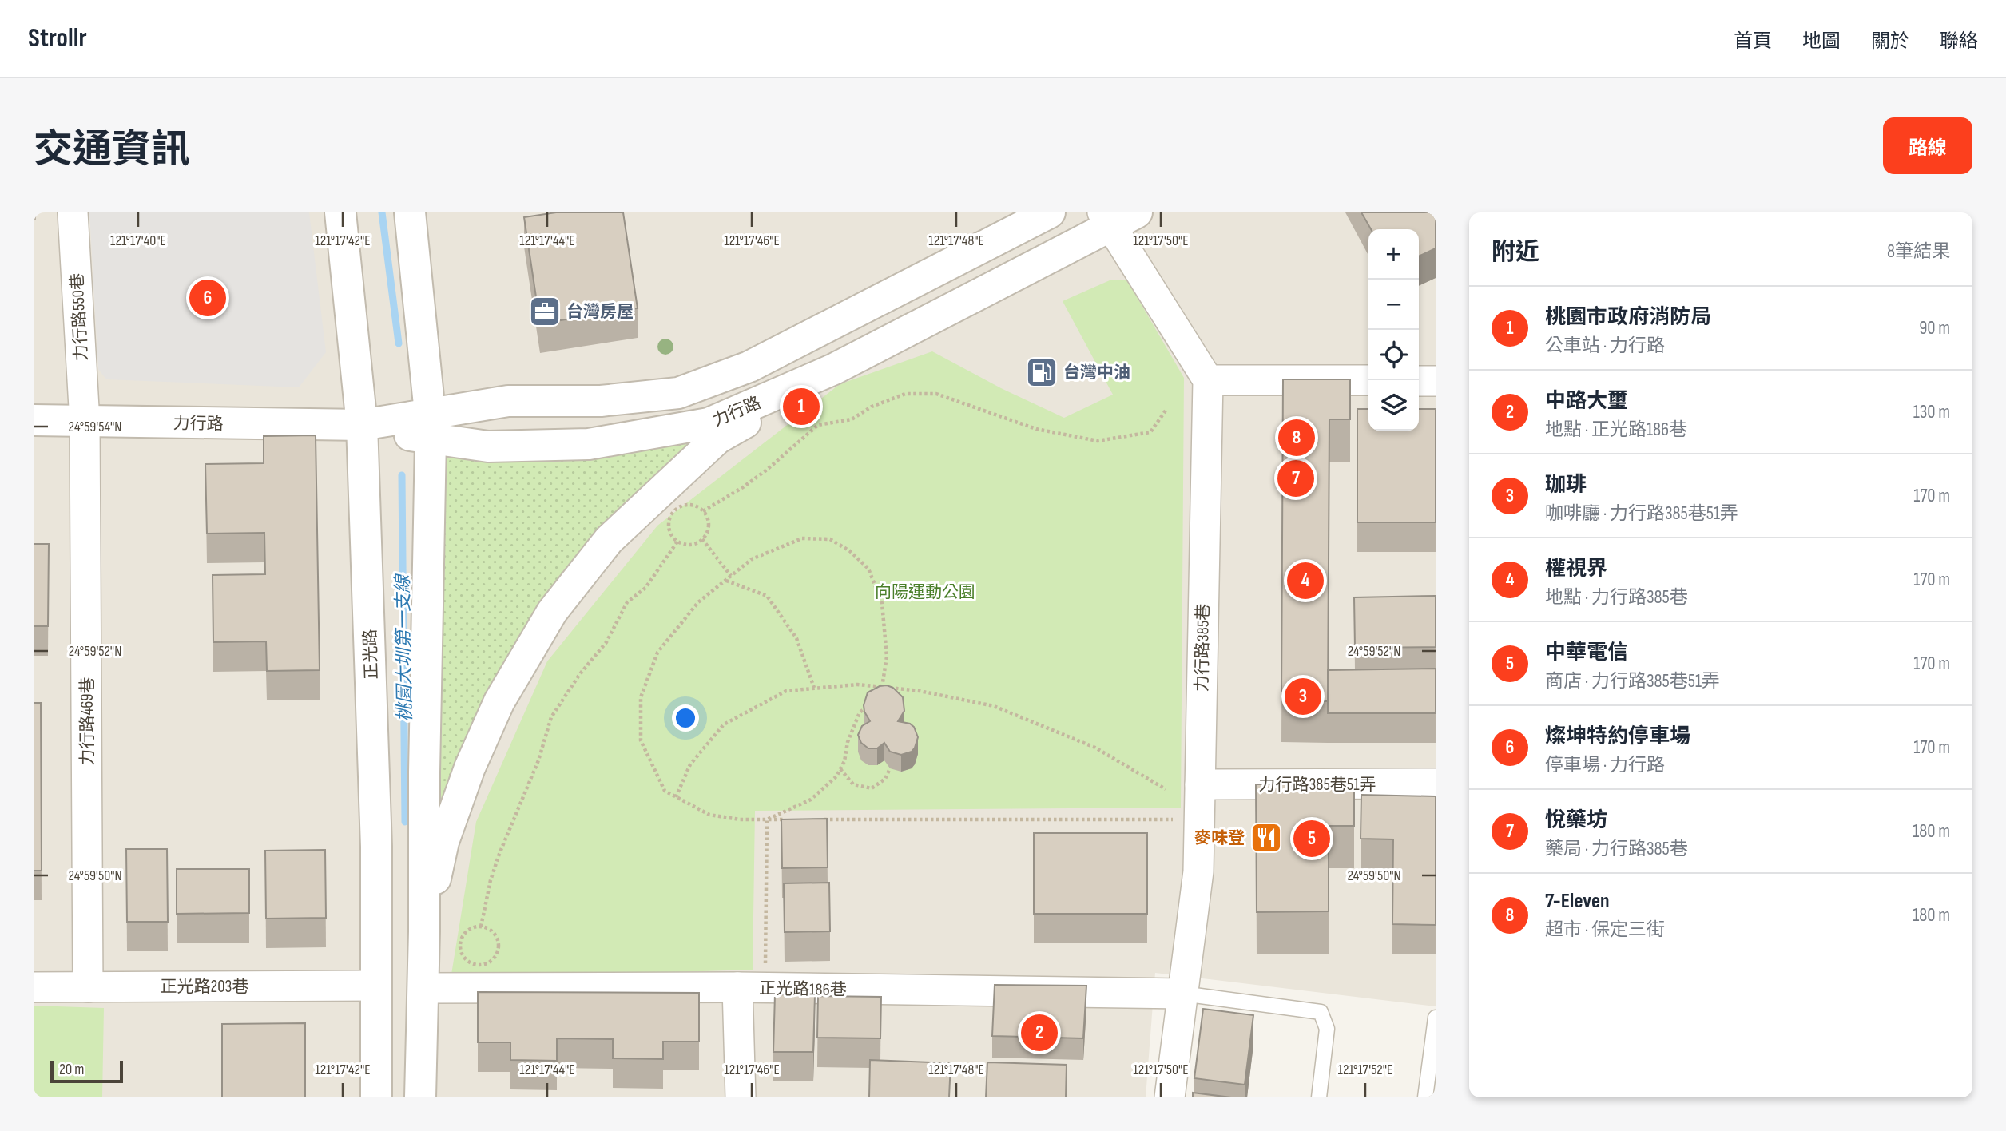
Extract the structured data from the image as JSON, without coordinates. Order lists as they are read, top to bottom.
{
  "streets": {
    "street": [
      "力行路550巷",
      "力行路",
      "力行路385巷",
      "正光路",
      "力行路469巷",
      "力行路385巷51弄",
      "正光路203巷",
      "正光路186巷"
    ]
  },
  "crossings": [
    ["力行路550巷", "力行路"],
    ["力行路550巷", "力行路469巷"],
    ["力行路", "正光路"],
    ["力行路", "力行路469巷"],
    ["力行路385巷", "力行路385巷51弄"],
    ["力行路385巷", "正光路186巷"],
    ["正光路", "正光路203巷"],
    ["力行路469巷", "正光路203巷"]
  ],
  "water": ["桃園大圳第一支線"],
  "parks": ["向陽運動公園"],
  "places": {
    "office": ["台灣房屋"],
    "fuel station": ["台灣中油"],
    "restaurant": ["麥味登"]
  },
  "scale_bar": "20 m",
  "page": {
    "header": "Strollr",
    "nav": [
      "首頁",
      "地圖",
      "關於",
      "聯絡"
    ],
    "title": "交通資訊",
    "buttons": "路線",
    "heading": ["附近", "8筆結果"],
    "map_buttons": ["+", "−"],
    "pins": [
      "6",
      "1",
      "8",
      "7",
      "4",
      "3",
      "5",
      "2"
    ],
    "list": [
      {
        "mark": "1",
        "name": "桃園市政府消防局",
        "note": "公車站 · 力行路",
        "value": "90 m"
      },
      {
        "mark": "2",
        "name": "中路大璽",
        "note": "地點 · 正光路186巷",
        "value": "130 m"
      },
      {
        "mark": "3",
        "name": "珈琲",
        "note": "咖啡廳 · 力行路385巷51弄",
        "value": "170 m"
      },
      {
        "mark": "4",
        "name": "權視界",
        "note": "地點 · 力行路385巷",
        "value": "170 m"
      },
      {
        "mark": "5",
        "name": "中華電信",
        "note": "商店 · 力行路385巷51弄",
        "value": "170 m"
      },
      {
        "mark": "6",
        "name": "燦坤特約停車場",
        "note": "停車場 · 力行路",
        "value": "170 m"
      },
      {
        "mark": "7",
        "name": "悅藥坊",
        "note": "藥局 · 力行路385巷",
        "value": "180 m"
      },
      {
        "mark": "8",
        "name": "7-Eleven",
        "note": "超市 · 保定三街",
        "value": "180 m"
      }
    ],
    "scale": "20 m"
  },
  "coordinates": [
    "121°17'40\"E",
    "121°17'42\"E",
    "121°17'44\"E",
    "121°17'46\"E",
    "121°17'48\"E",
    "121°17'50\"E",
    "24°59'54\"N",
    "24°59'52\"N",
    "24°59'50\"N",
    "121°17'52\"E"
  ]
}
